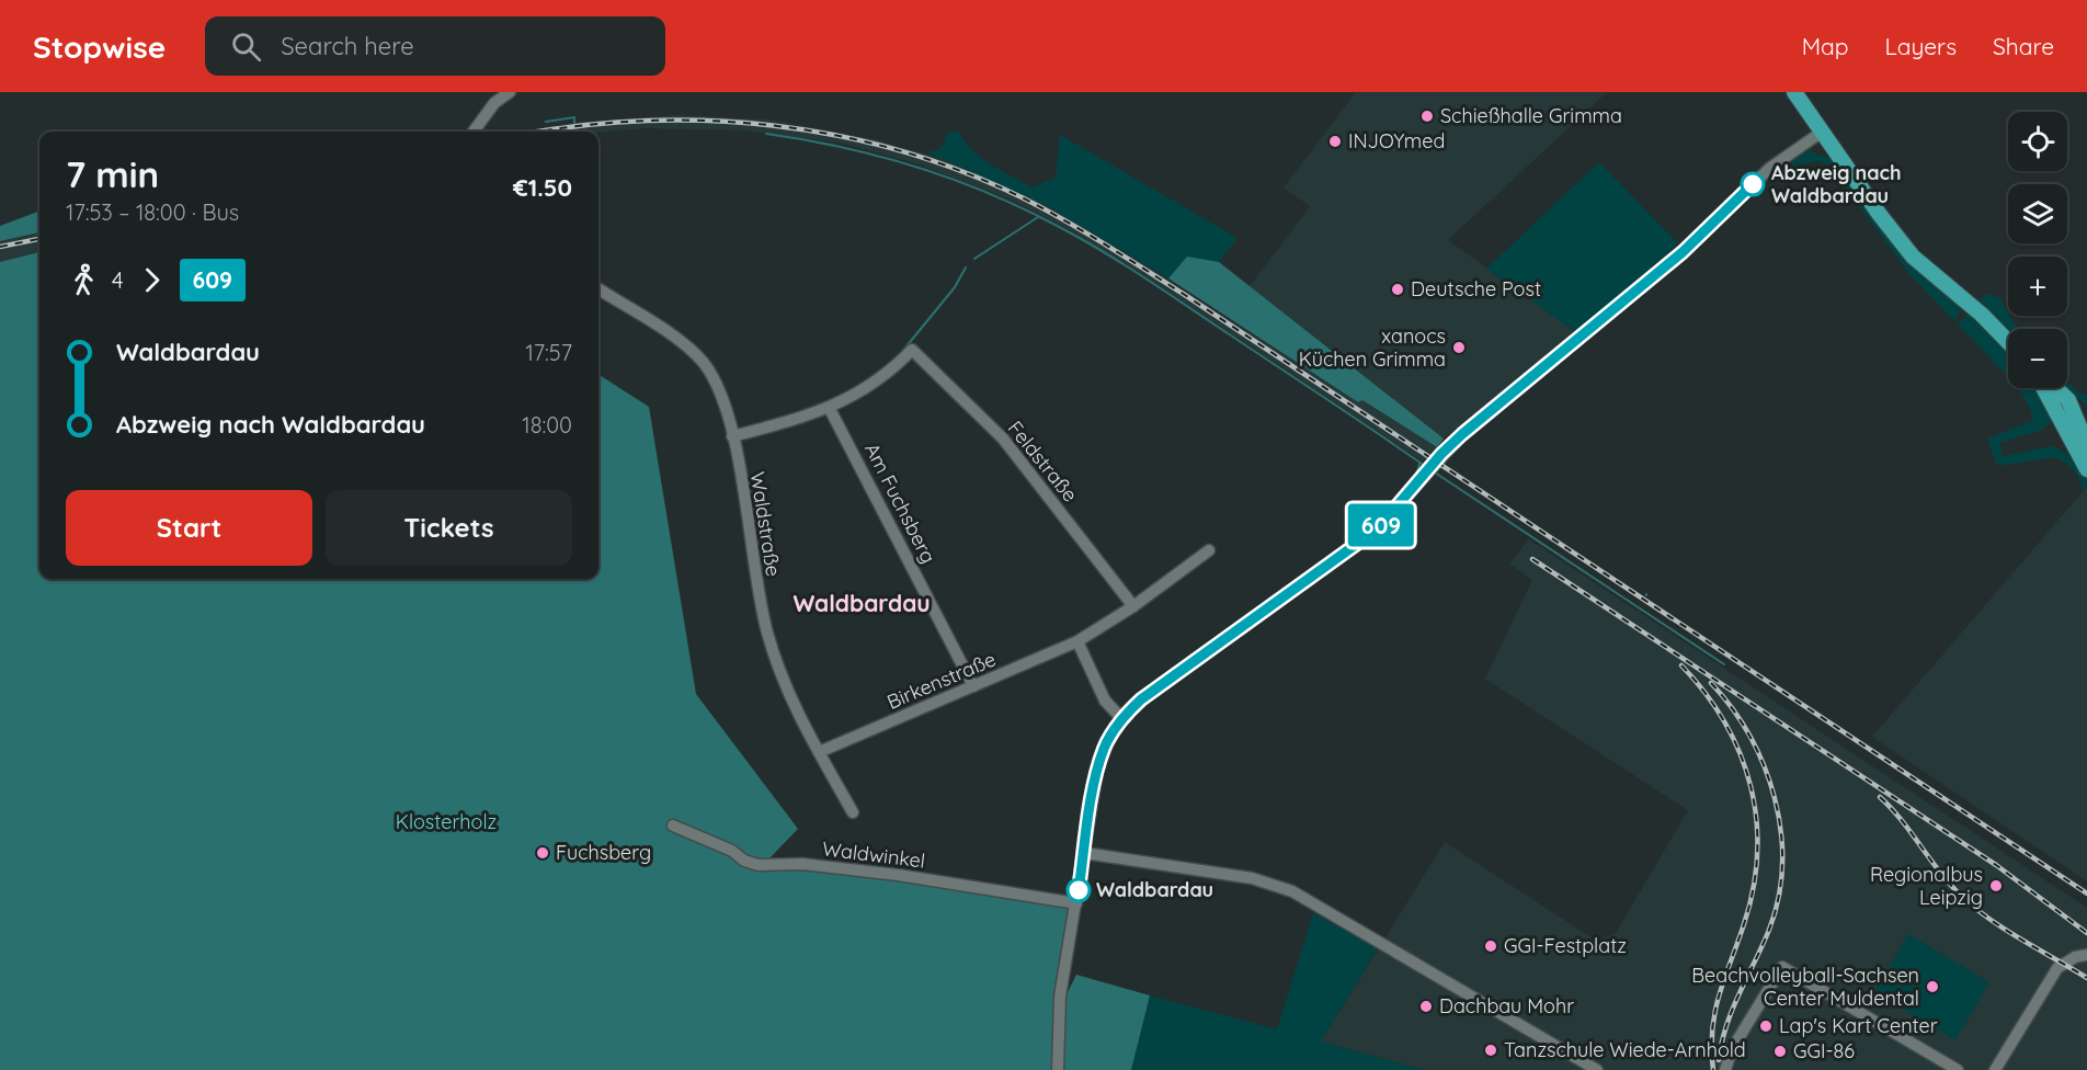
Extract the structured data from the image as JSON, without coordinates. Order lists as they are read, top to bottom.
{
  "streets": {
    "street": [
      "Feldstraße",
      "Am Fuchsberg",
      "Waldstraße",
      "Birkenstraße",
      "Waldwinkel"
    ]
  },
  "crossings": [
    ["Feldstraße", "Am Fuchsberg"],
    ["Feldstraße", "Birkenstraße"],
    ["Am Fuchsberg", "Birkenstraße"],
    ["Waldstraße", "Birkenstraße"]
  ],
  "districts": ["Waldbardau"],
  "parks": ["Klosterholz"],
  "places": [
    "Schießhalle Grimma",
    "INJOYmed",
    "Abzweig nach Waldbardau",
    "Deutsche Post",
    "xanocs Küchen Grimma",
    "Fuchsberg",
    "Regionalbus Leipzig",
    "Waldbardau",
    "GGI-Festplatz",
    "Beachvolleyball-Sachsen Center Muldental",
    "Dachbau Mohr",
    "Lap's Kart Center",
    "Tanzschule Wiede-Arnhold",
    "GGI-86"
  ],
  "lines": ["bus line 609"],
  "page": {
    "header": "Stopwise",
    "search": "Search here",
    "nav": ["Map", "Layers", "Share"],
    "on_map": "609",
    "map_buttons": ["+", "−"],
    "heading": ["7 min", "17:53 – 18:00 · Bus", "€1.50"],
    "legs": ["4", "609"],
    "list": [
      {
        "name": "Waldbardau",
        "value": "17:57"
      },
      {
        "name": "Abzweig nach Waldbardau",
        "value": "18:00"
      }
    ],
    "buttons": ["Start", "Tickets"]
  }
}
